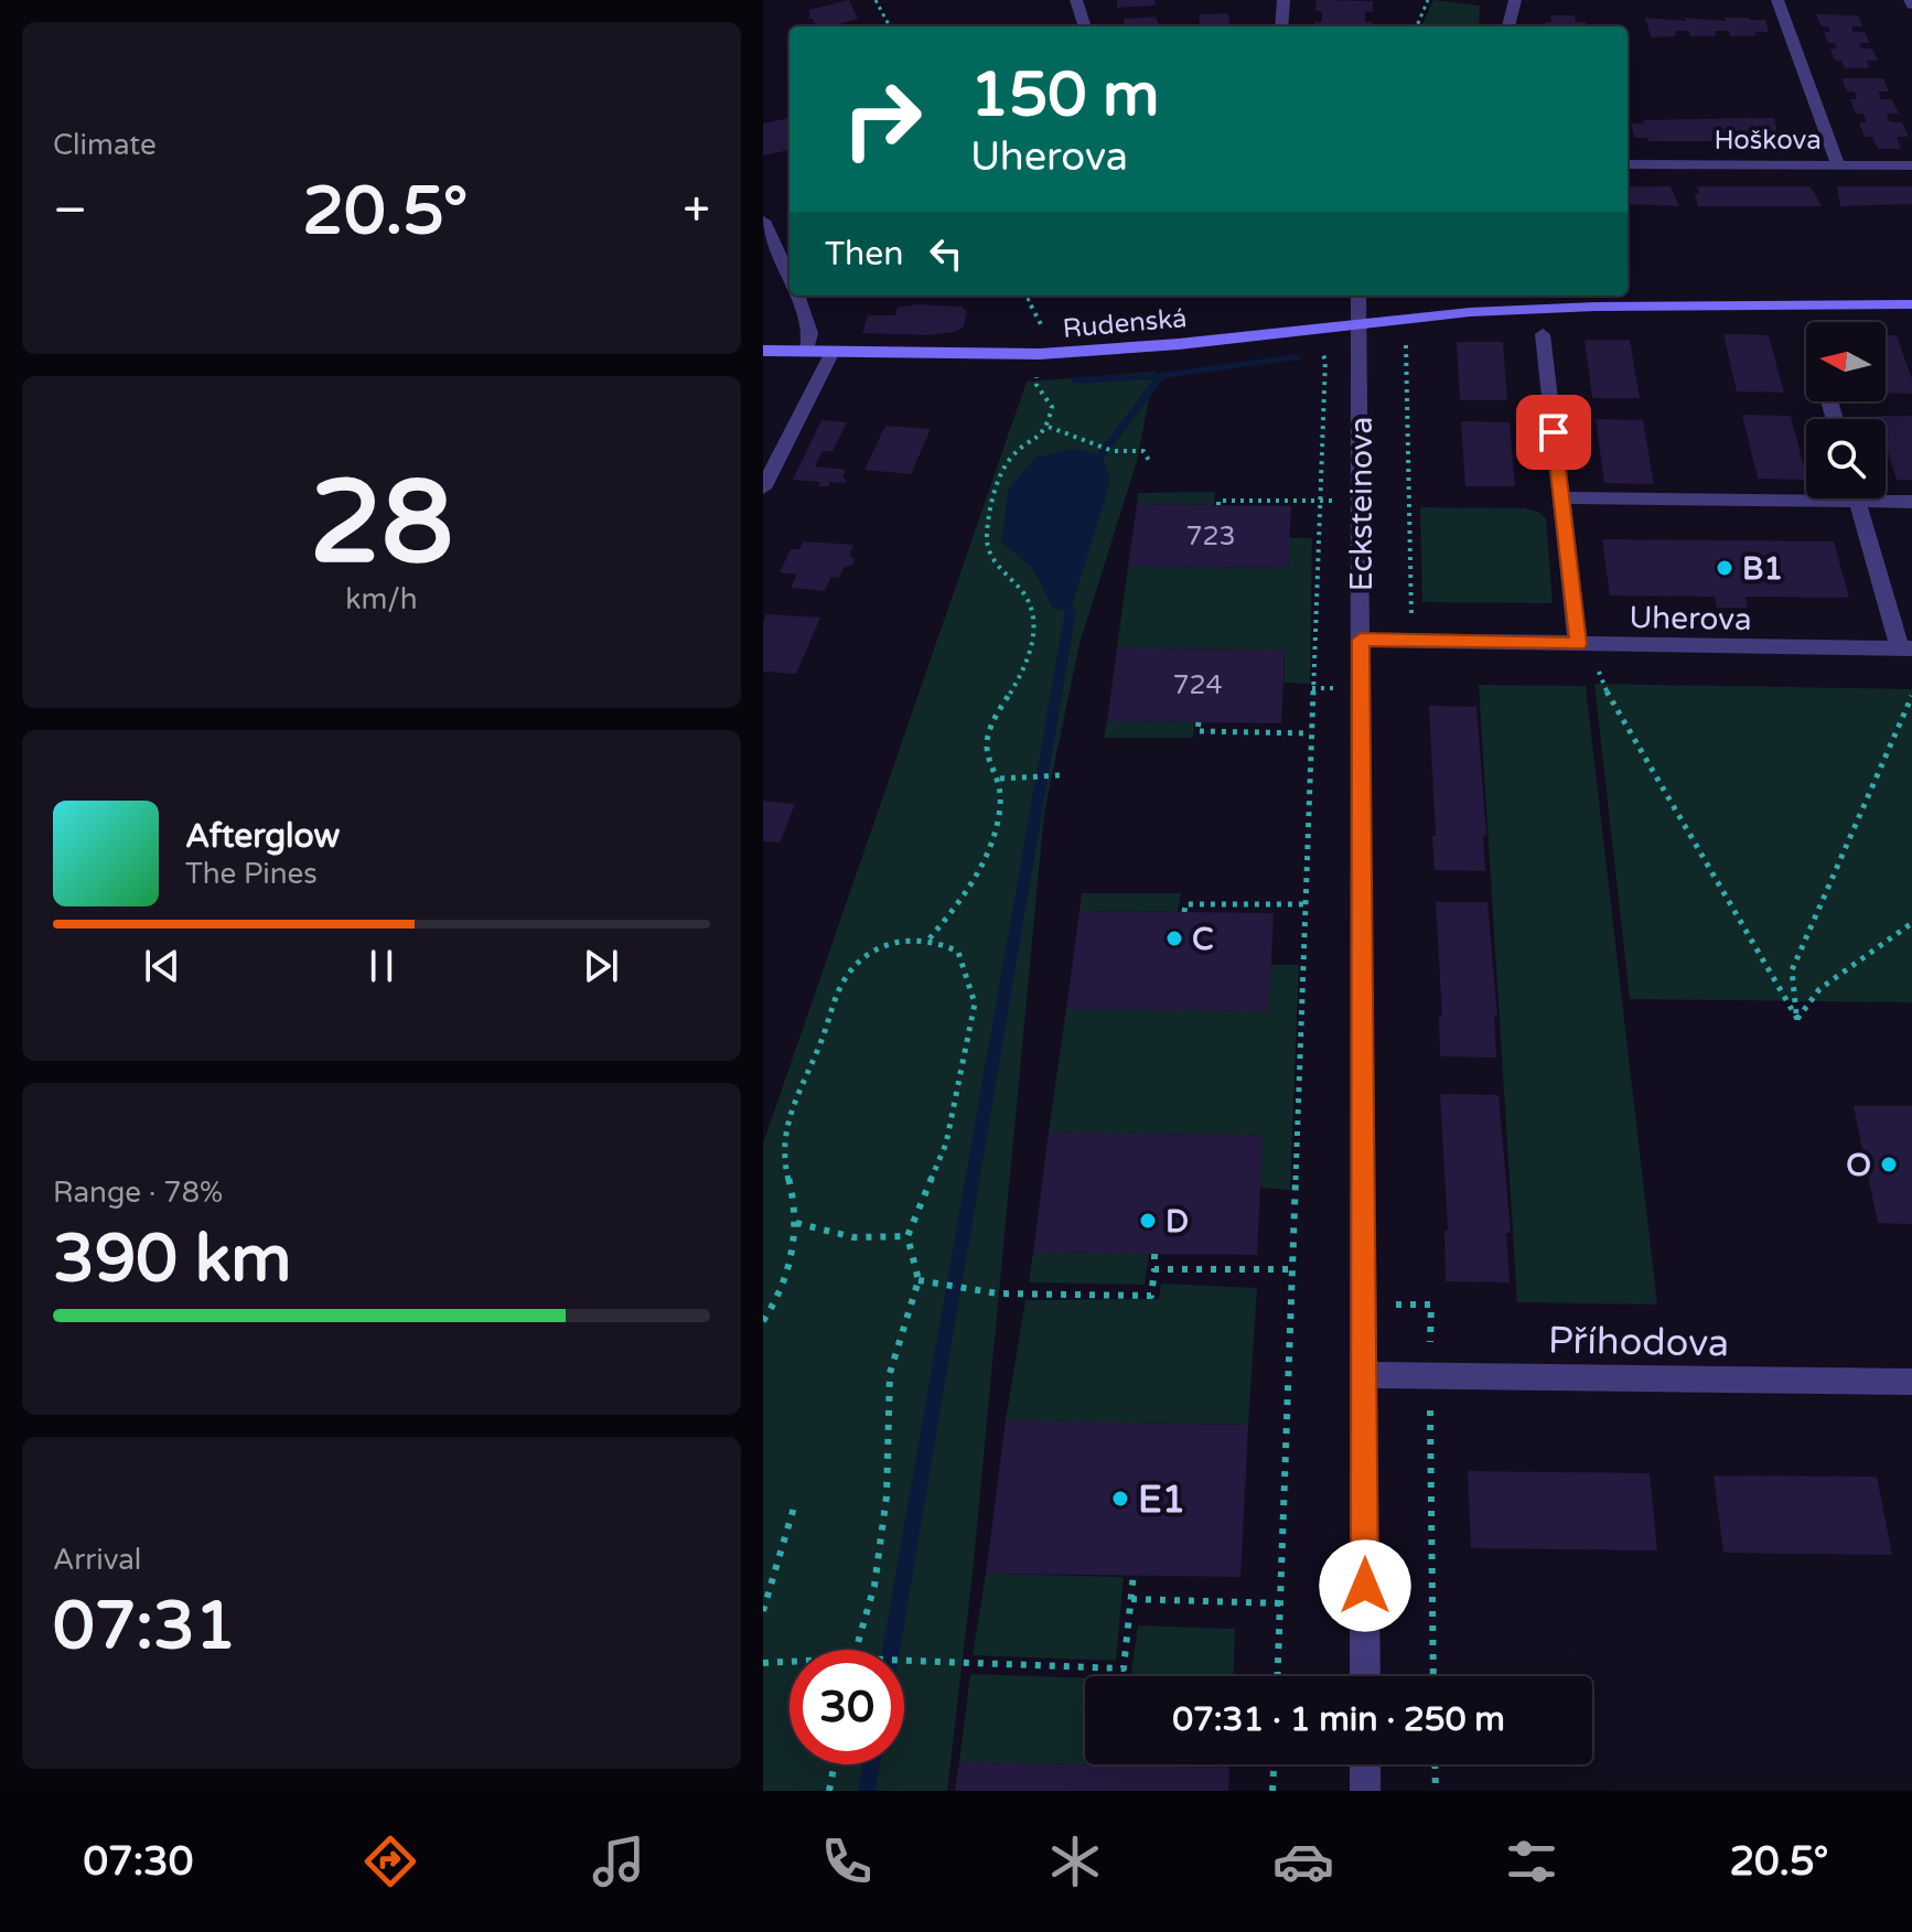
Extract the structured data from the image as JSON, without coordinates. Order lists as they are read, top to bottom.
{
  "streets": {
    "street": [
      "Hoškova",
      "Rudenská",
      "Ecksteinova",
      "Uherova",
      "Příhodova"
    ]
  },
  "crossings": [
    ["Rudenská", "Ecksteinova"],
    ["Ecksteinova", "Uherova"],
    ["Ecksteinova", "Příhodova"]
  ],
  "places": [
    "B1",
    "C",
    "O",
    "D",
    "E1"
  ],
  "house_numbers": ["723", "724"],
  "north": "left",
  "page": {
    "tile": [
      "Climate",
      ["28", "km/h"],
      ["Range · 78%", "390 km"],
      ["Arrival", "07:31"]
    ],
    "turn": ["150 m", "Uherova"],
    "heat": ["−", "20.5°", "+"],
    "then": "Then",
    "song": ["Afterglow", "The Pines"],
    "limit": "30",
    "trip": "07:31 · 1 min · 250 m",
    "tabs": ["07:30", "20.5°"]
  }
}
